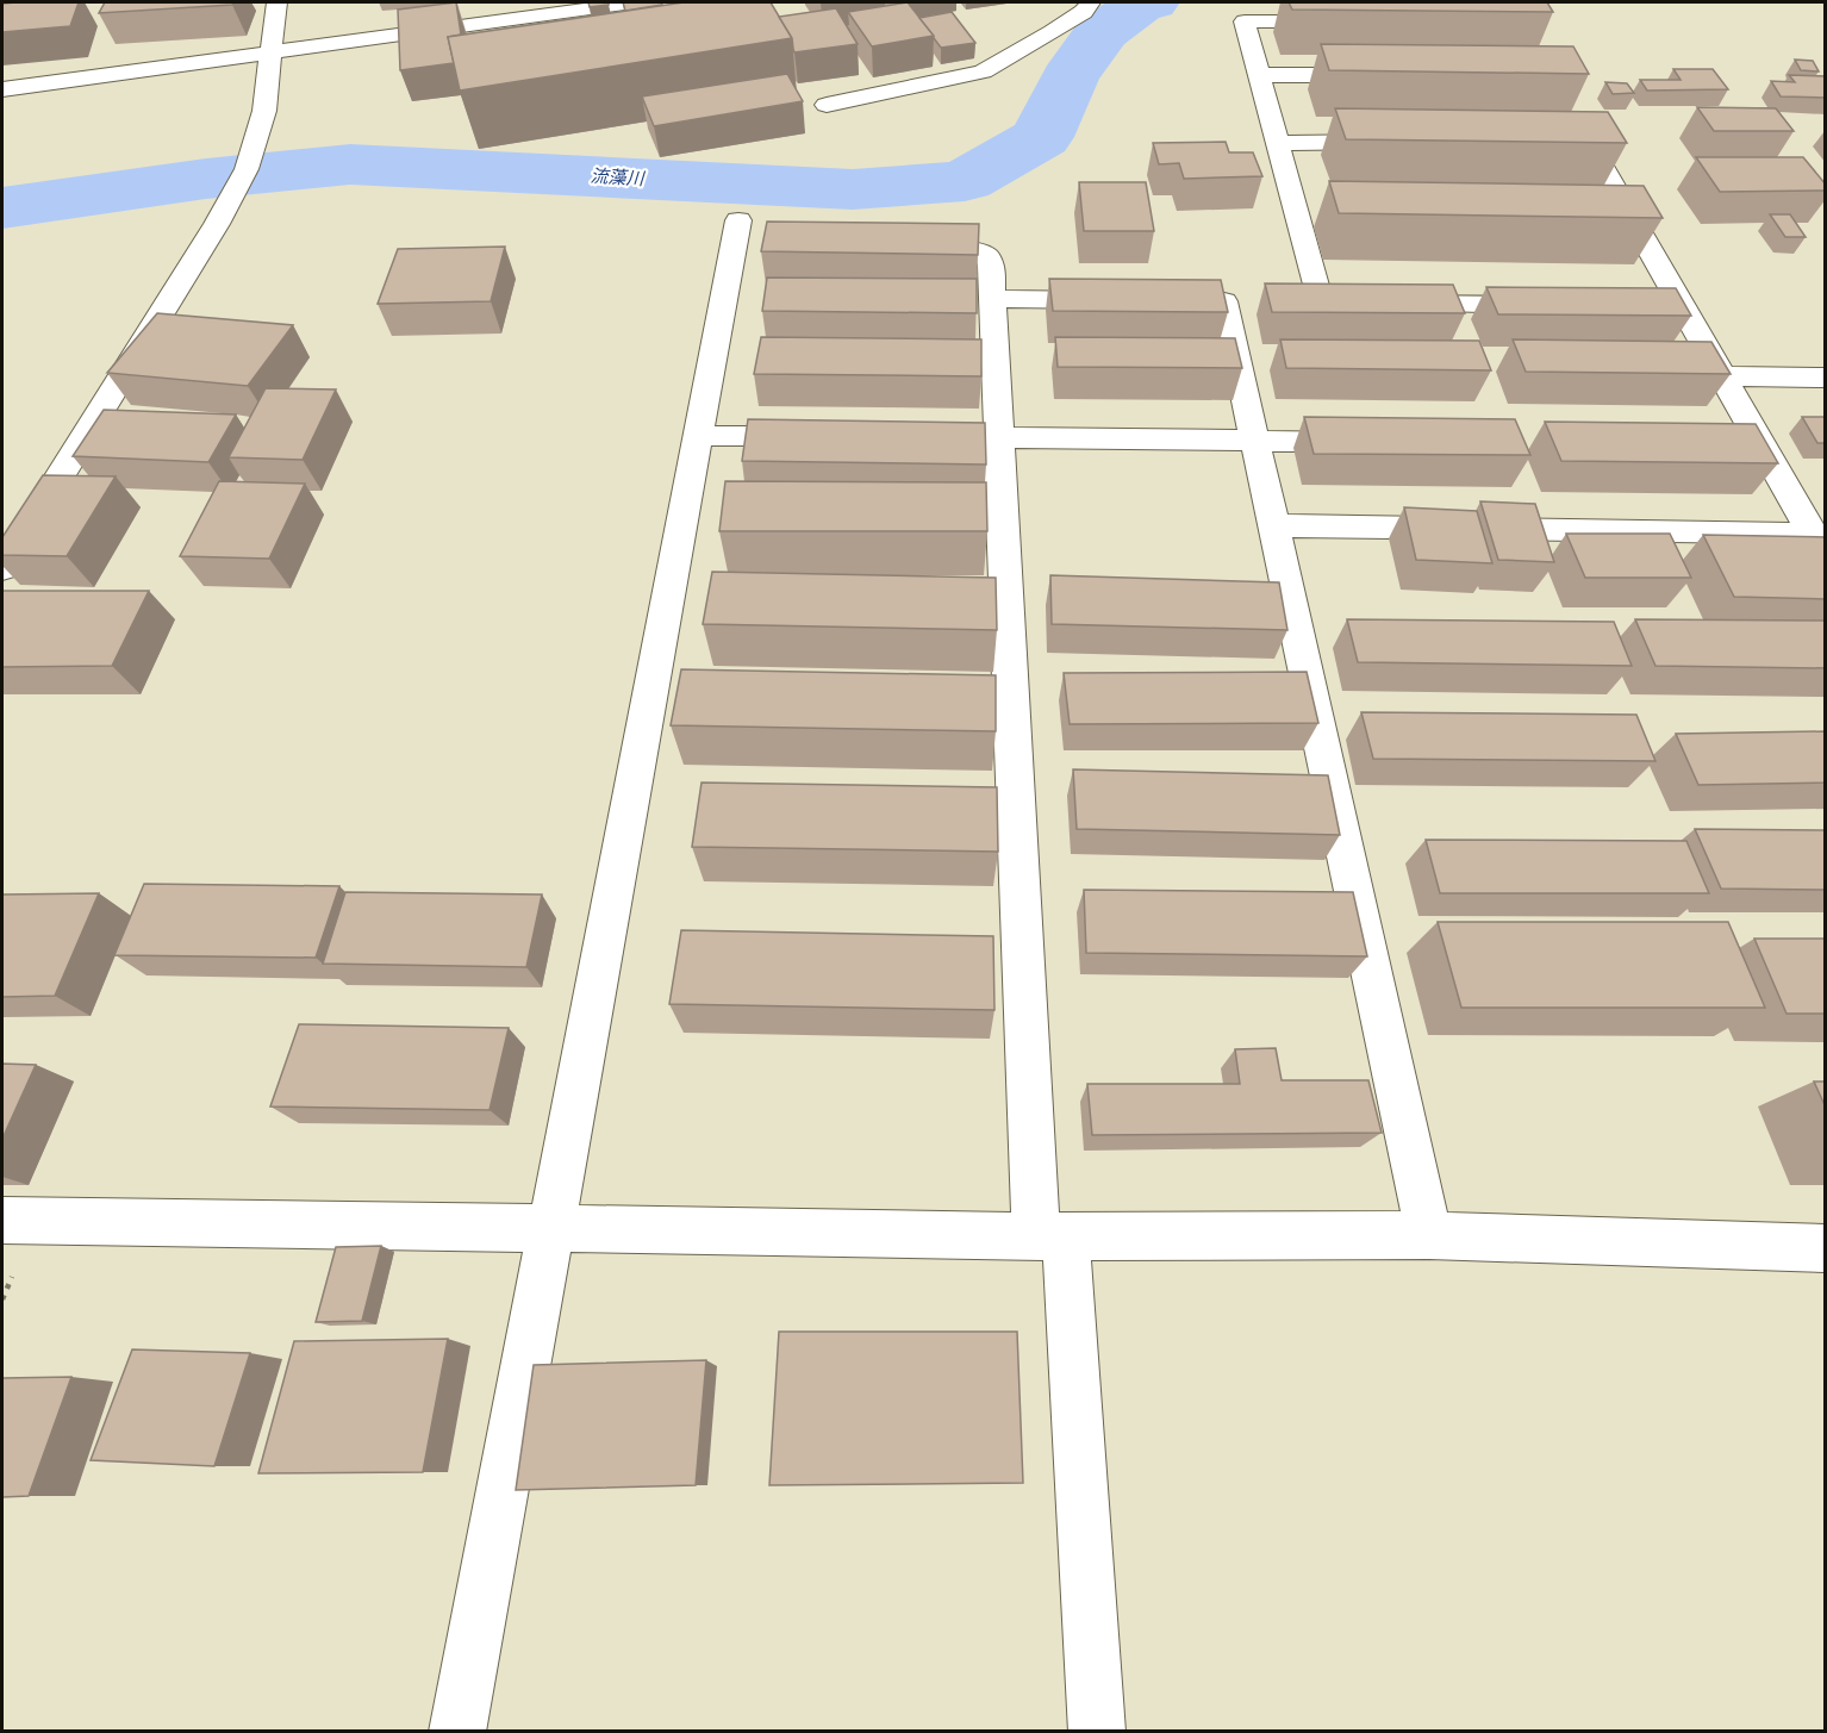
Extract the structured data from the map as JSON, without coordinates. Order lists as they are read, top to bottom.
{
  "water": ["流藻川"]
}
